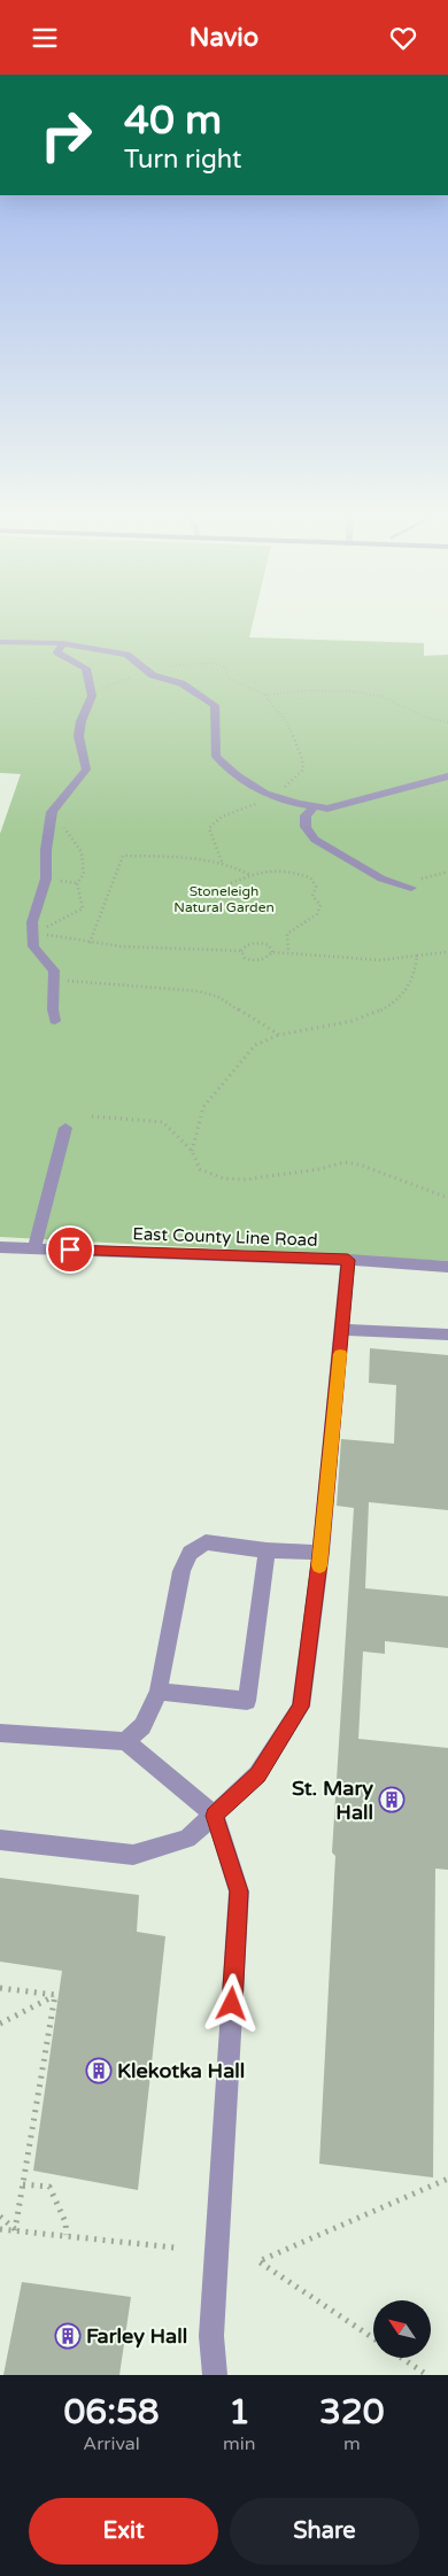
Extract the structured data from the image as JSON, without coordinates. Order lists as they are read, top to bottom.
{
  "streets": {
    "street": ["East County Line Road"]
  },
  "parks": ["Stoneleigh Natural Garden"],
  "places": {
    "building": ["St. Mary Hall", "Klekotka Hall", "Farley Hall"]
  },
  "north": "top left",
  "page": {
    "header": "Navio",
    "turn": ["40 m", "Turn right"],
    "eta": [
      "06:58",
      "Arrival",
      "1",
      "min",
      "320",
      "m"
    ],
    "buttons": ["Exit", "Share"]
  }
}
